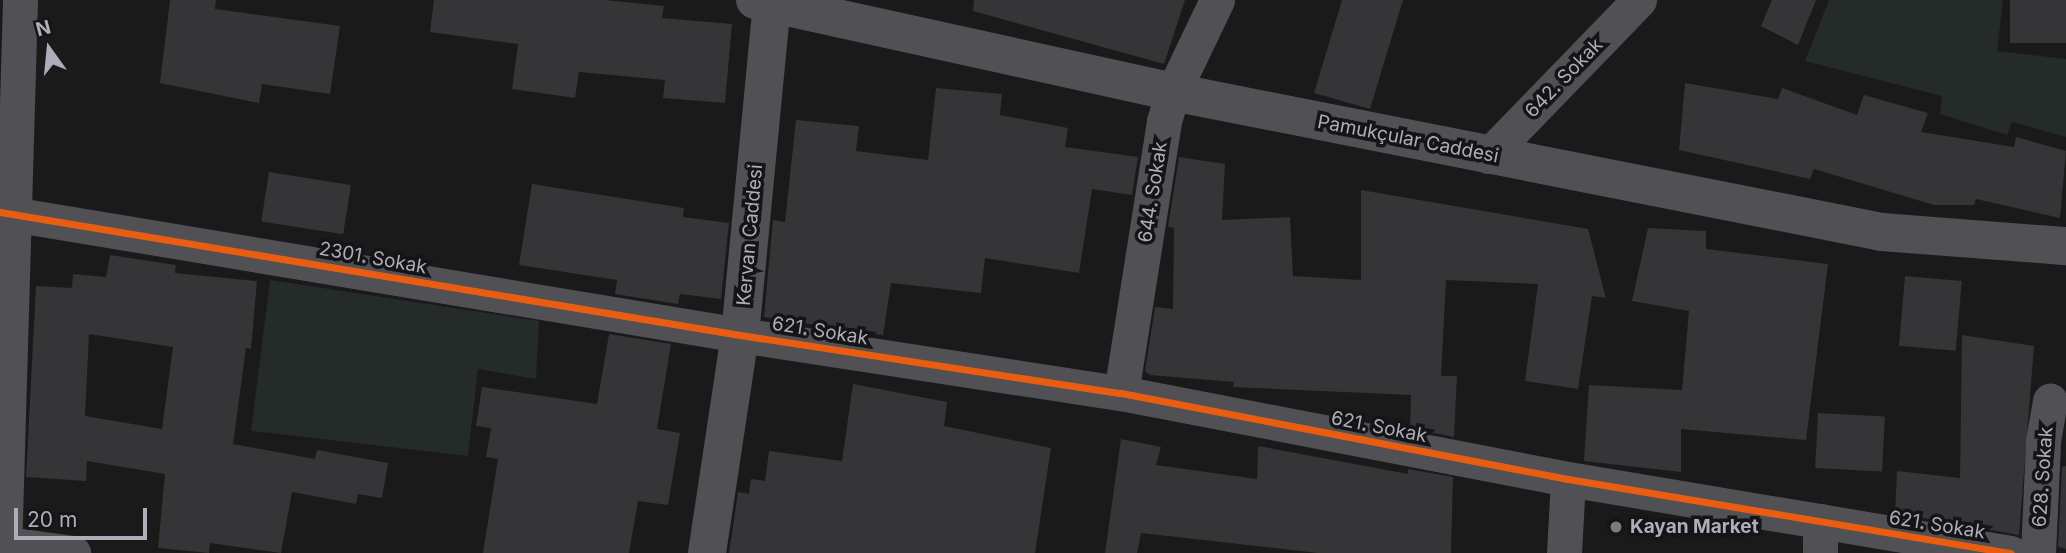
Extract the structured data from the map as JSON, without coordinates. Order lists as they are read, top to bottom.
{
  "streets": {
    "street": [
      "642. Sokak",
      "Pamukçular Caddesi",
      "644. Sokak",
      "Kervan Caddesi",
      "2301. Sokak",
      "621. Sokak",
      "628. Sokak"
    ]
  },
  "crossings": [
    ["642. Sokak", "Pamukçular Caddesi"],
    ["Pamukçular Caddesi", "644. Sokak"],
    ["Pamukçular Caddesi", "Kervan Caddesi"],
    ["644. Sokak", "621. Sokak"],
    ["Kervan Caddesi", "2301. Sokak"],
    ["Kervan Caddesi", "621. Sokak"],
    ["2301. Sokak", "621. Sokak"]
  ],
  "places": ["Kayan Market"],
  "scale_bar": "20 m",
  "north": "top"
}
